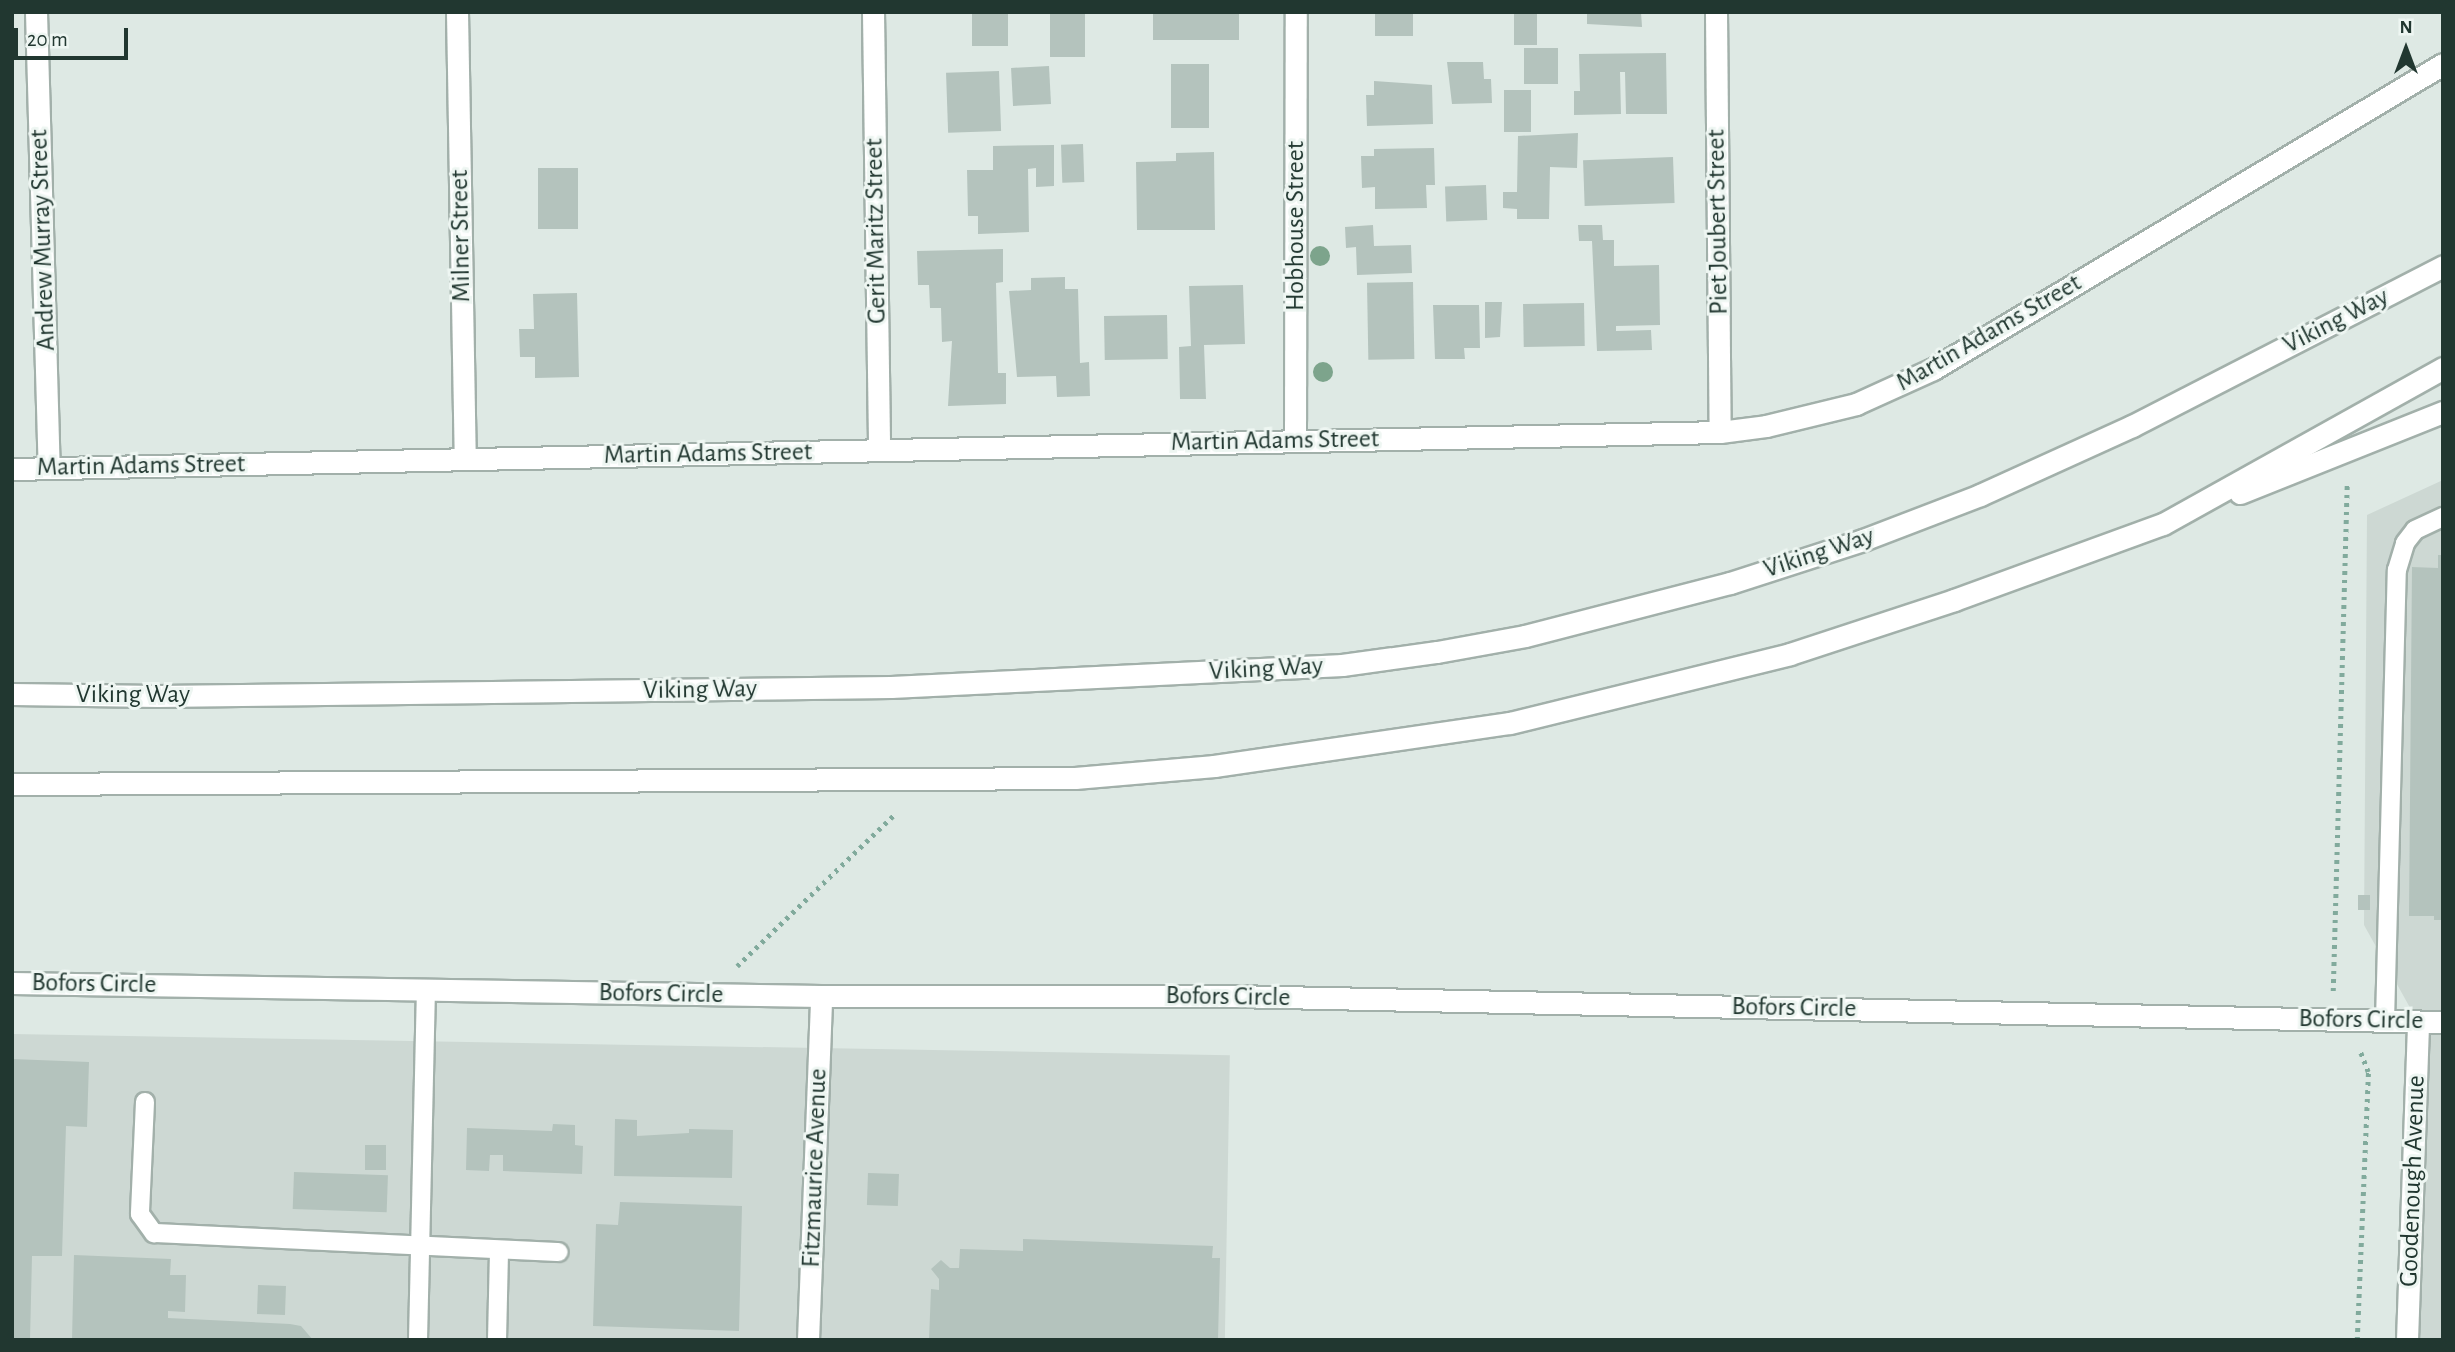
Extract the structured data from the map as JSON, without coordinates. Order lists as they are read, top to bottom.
{
  "streets": {
    "street": [
      "Piet Joubert Street",
      "Hobhouse Street",
      "Gerit Maritz Street",
      "Milner Street",
      "Andrew Murray Street",
      "Viking Way",
      "Martin Adams Street",
      "Bofors Circle",
      "Fitzmaurice Avenue",
      "Goodenough Avenue"
    ]
  },
  "crossings": [
    ["Piet Joubert Street", "Martin Adams Street"],
    ["Hobhouse Street", "Martin Adams Street"],
    ["Gerit Maritz Street", "Martin Adams Street"],
    ["Milner Street", "Martin Adams Street"],
    ["Andrew Murray Street", "Martin Adams Street"],
    ["Bofors Circle", "Fitzmaurice Avenue"],
    ["Bofors Circle", "Goodenough Avenue"]
  ],
  "scale_bar": "20 m",
  "north": "top"
}
